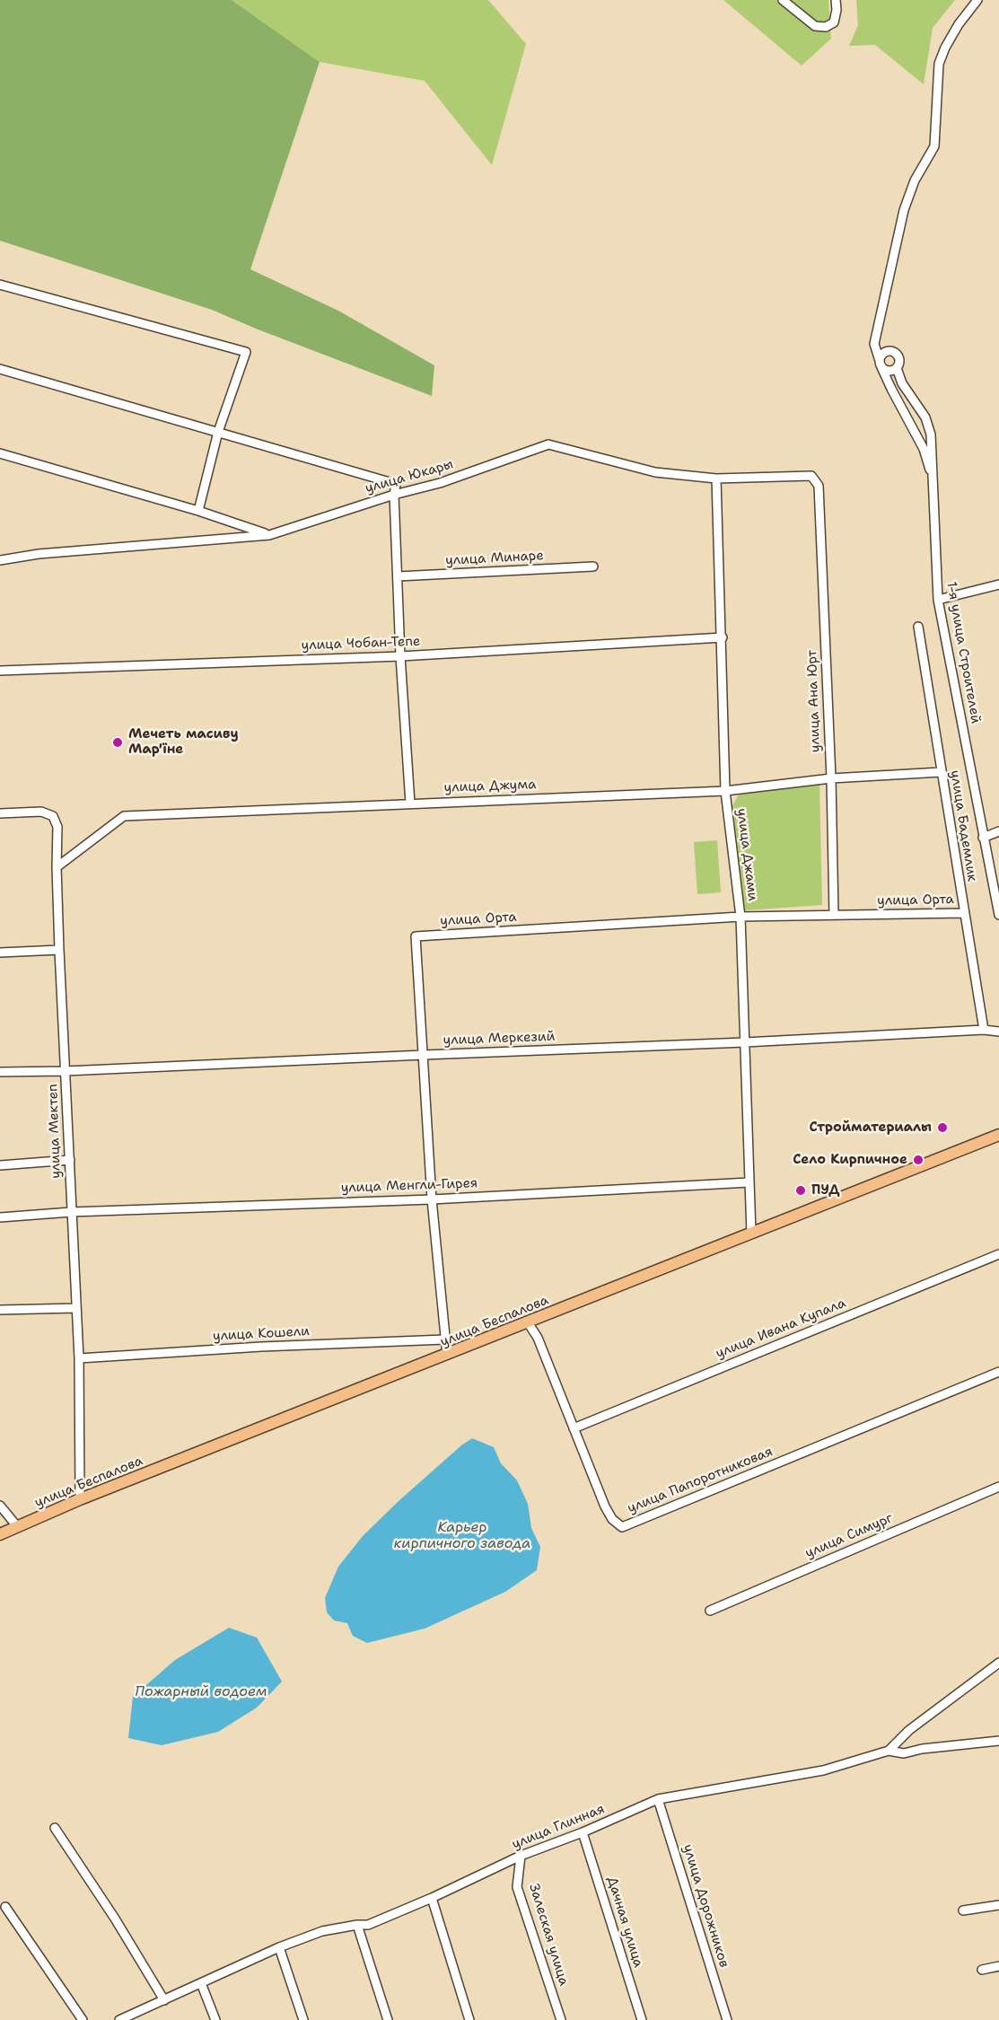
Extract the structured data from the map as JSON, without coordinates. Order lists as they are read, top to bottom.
{
  "streets": {
    "main road": ["улица Беспалова"],
    "street": [
      "улица Юкары",
      "улица Минаре",
      "улица Чобан-Тепе",
      "1-я улица Строителей",
      "улица Ана Юрт",
      "улица Джума",
      "улица Бадемлик",
      "улица Джами",
      "улица Орта",
      "улица Меркезий",
      "улица Мектеп",
      "улица Менгли-Гирея",
      "улица Ивана Купала",
      "улица Кошели",
      "улица Папоротниковая",
      "улица Симург",
      "улица Глинная",
      "улица Дорожников",
      "Дачная улица",
      "Залеская улица"
    ]
  },
  "crossings": [
    ["улица Юкары", "улица Ана Юрт"],
    ["улица Юкары", "улица Джами"],
    ["улица Чобан-Тепе", "улица Джами"],
    ["улица Ана Юрт", "улица Джума"],
    ["улица Ана Юрт", "улица Орта"],
    ["улица Джума", "улица Бадемлик"],
    ["улица Джума", "улица Джами"],
    ["улица Джума", "улица Мектеп"],
    ["улица Бадемлик", "улица Орта"],
    ["улица Бадемлик", "улица Меркезий"],
    ["улица Джами", "улица Орта"],
    ["улица Джами", "улица Меркезий"],
    ["улица Джами", "улица Менгли-Гирея"],
    ["улица Джами", "улица Беспалова"],
    ["улица Орта", "улица Меркезий"],
    ["улица Орта", "улица Менгли-Гирея"],
    ["улица Орта", "улица Беспалова"],
    ["улица Орта", "улица Кошели"],
    ["улица Меркезий", "улица Мектеп"],
    ["улица Мектеп", "улица Менгли-Гирея"],
    ["улица Мектеп", "улица Беспалова"],
    ["улица Мектеп", "улица Кошели"],
    ["улица Беспалова", "улица Папоротниковая"],
    ["улица Ивана Купала", "улица Папоротниковая"],
    ["улица Глинная", "улица Дорожников"],
    ["улица Глинная", "Дачная улица"],
    ["улица Глинная", "Залеская улица"]
  ],
  "water": ["Карьер кирпичного завода", "Пожарный водоем"],
  "places": [
    "Мечеть масиву Мар'їне",
    "Стройматериалы",
    "Село Кирпичное",
    "ПУД"
  ]
}
